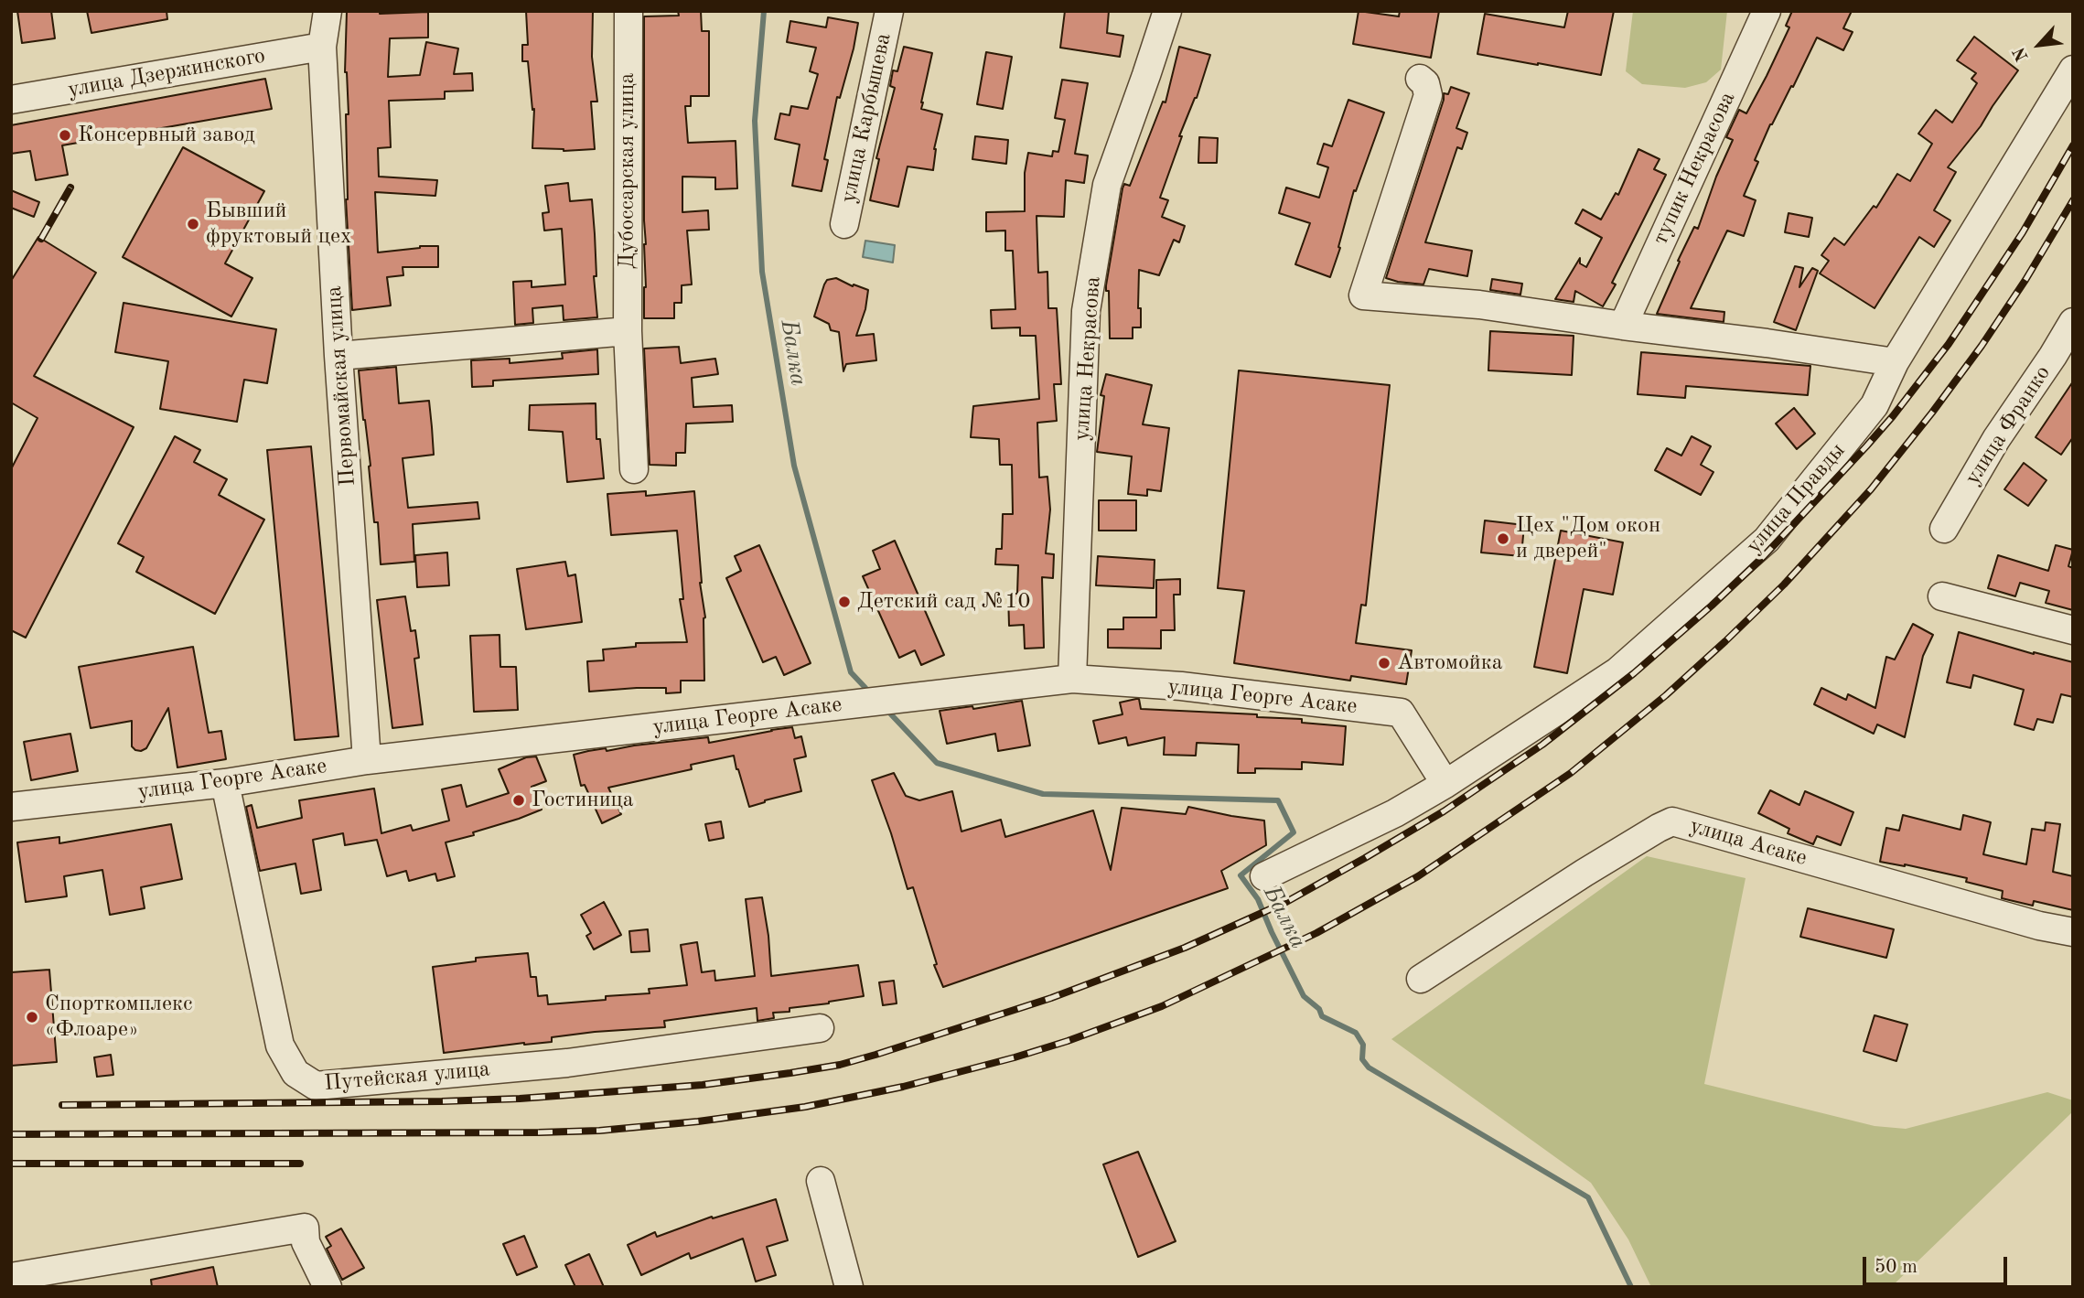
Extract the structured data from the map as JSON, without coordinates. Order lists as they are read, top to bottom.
{
  "streets": {
    "street": [
      "улица Дзержинского",
      "улица Карбышева",
      "тупик Некрасова",
      "Дубоссарская улица",
      "улица Некрасова",
      "Первомайская улица",
      "улица Франко",
      "улица Правды",
      "улица Георге Асаке",
      "улица Асаке",
      "Путейская улица"
    ]
  },
  "crossings": [
    ["улица Дзержинского", "Первомайская улица"],
    ["улица Некрасова", "улица Георге Асаке"],
    ["Первомайская улица", "улица Георге Асаке"],
    ["улица Правды", "улица Георге Асаке"],
    ["улица Георге Асаке", "Путейская улица"]
  ],
  "water": ["Балка"],
  "places": [
    "Консервный завод",
    "Бывший фруктовый цех",
    "Цех \"Дом окон и дверей\"",
    "Детский сад №10",
    "Автомойка",
    "Гостиница",
    "Спорткомплекс «Флоаре»"
  ],
  "scale_bar": "50 m",
  "north": "bottom left"
}
